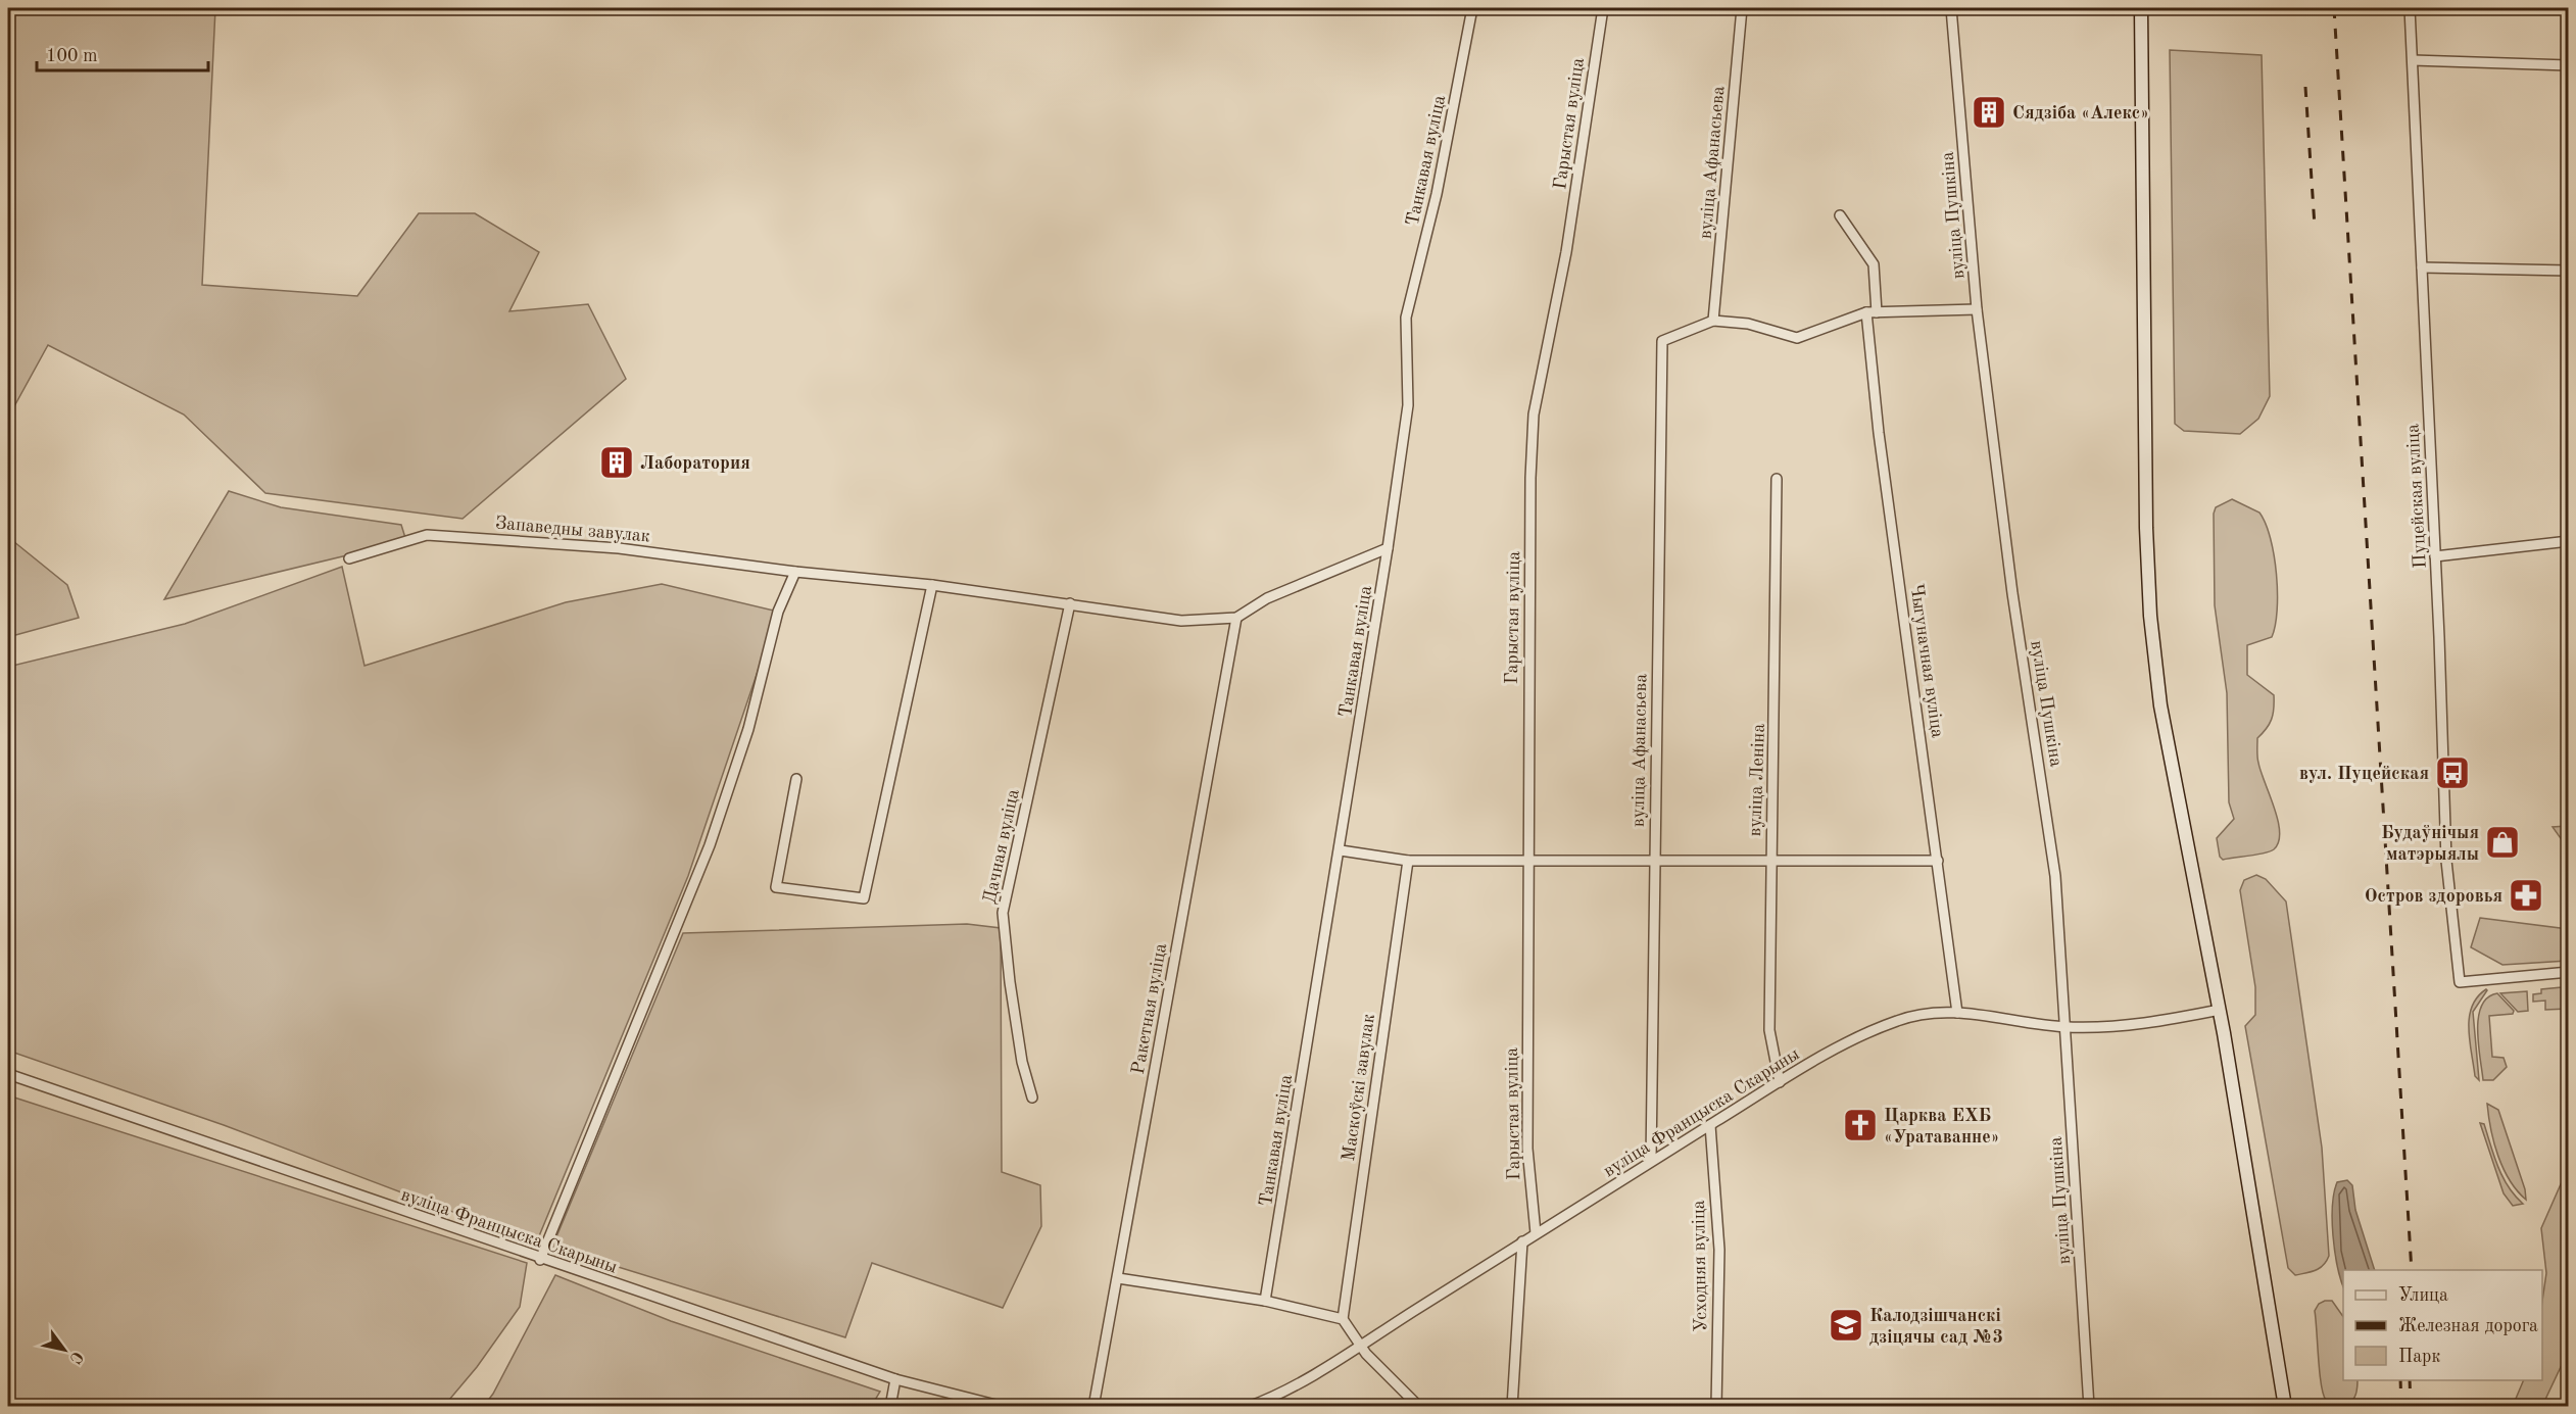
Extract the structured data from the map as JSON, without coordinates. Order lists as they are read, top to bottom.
{
  "streets": {
    "street": [
      "Гарыстая вуліца",
      "Танкавая вуліца",
      "вуліца Афанасьева",
      "вуліца Пушкіна",
      "Пуцейская вуліца",
      "Запаведны завулак",
      "Чыгуначная вуліца",
      "вуліца Леніна",
      "Дачная вуліца",
      "Ракетная вуліца",
      "Маскоўскі завулак",
      "вуліца Францыска Скарыны",
      "Усходняя вуліца"
    ]
  },
  "crossings": [
    ["Гарыстая вуліца", "вуліца Францыска Скарыны"],
    ["вуліца Афанасьева", "вуліца Францыска Скарыны"],
    ["вуліца Пушкіна", "вуліца Францыска Скарыны"],
    ["Чыгуначная вуліца", "вуліца Францыска Скарыны"],
    ["вуліца Леніна", "вуліца Францыска Скарыны"],
    ["вуліца Францыска Скарыны", "Усходняя вуліца"]
  ],
  "places": {
    "building": ["Сядзіба «Алекс»", "Лаборатория"],
    "bus stop": ["вул. Пуцейская"],
    "shop": ["Будаўнічыя матэрыялы"],
    "pharmacy": ["Остров здоровья"],
    "church": ["Царква ЕХБ «Уратаванне»"],
    "school or university": ["Калодзішчанскі дзіцячы сад №3"]
  },
  "legend": ["Улица", "Железная дорога", "Парк"],
  "scale_bar": "100 m",
  "north": "bottom right"
}
